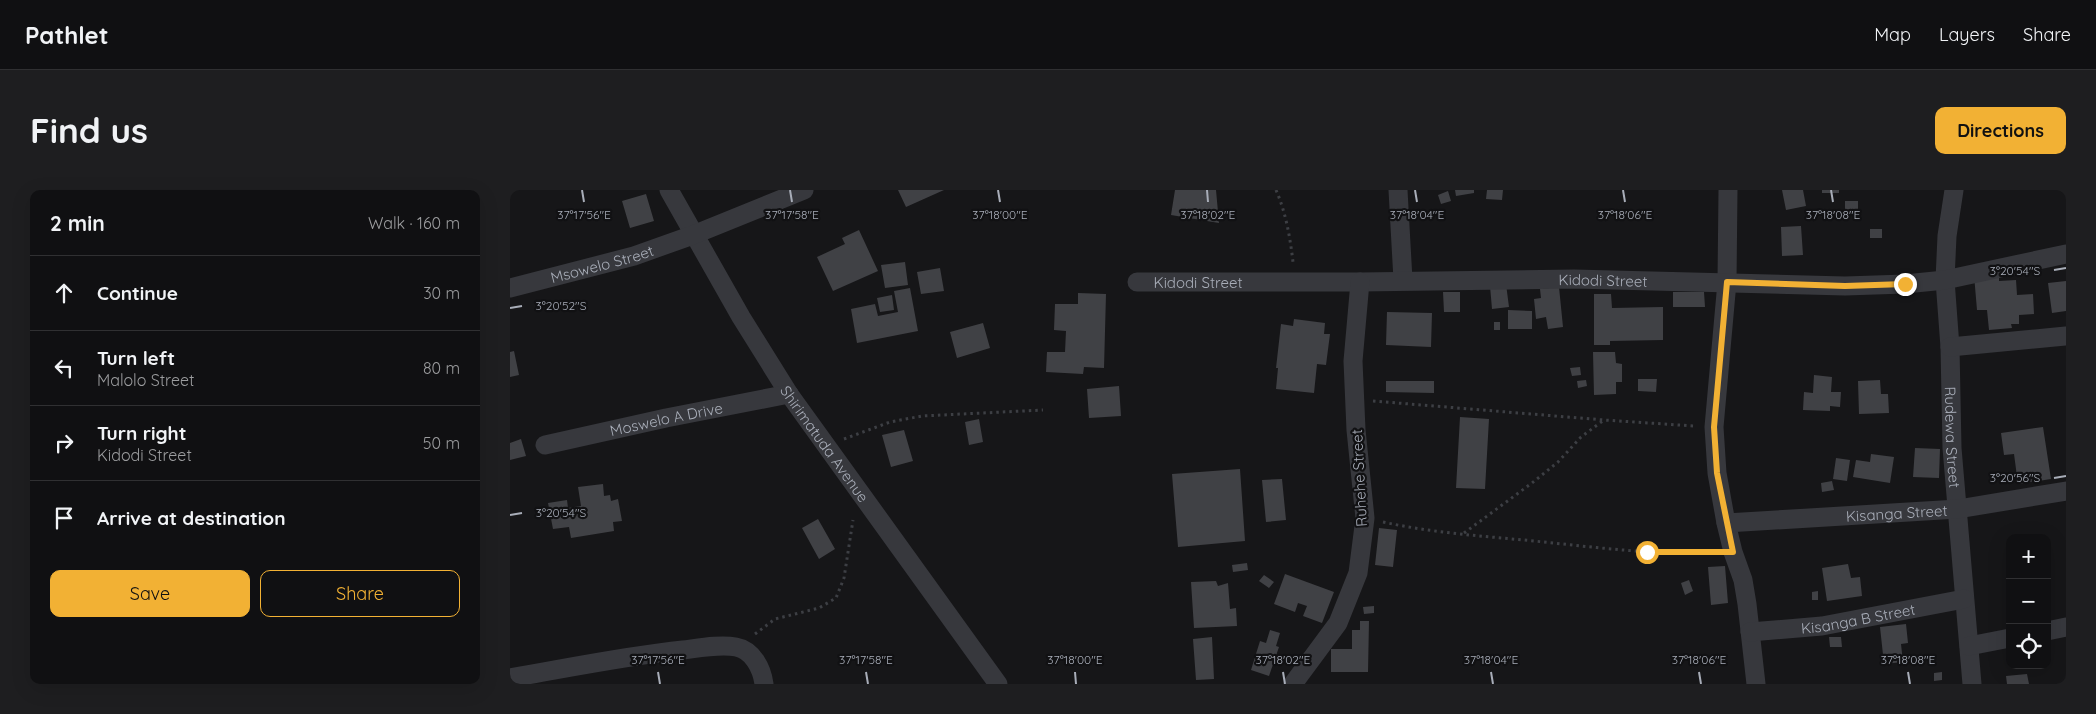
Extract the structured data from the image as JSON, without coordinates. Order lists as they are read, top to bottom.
{
  "streets": {
    "street": [
      "Msowelo Street",
      "Kidodi Street",
      "Moswelo A Drive",
      "Rudewa Street",
      "Shirimatuda Avenue",
      "Ruhehe Street",
      "Kisanga Street",
      "Kisanga B Street"
    ]
  },
  "crossings": [
    ["Msowelo Street", "Shirimatuda Avenue"],
    ["Kidodi Street", "Rudewa Street"],
    ["Kidodi Street", "Ruhehe Street"],
    ["Moswelo A Drive", "Shirimatuda Avenue"],
    ["Rudewa Street", "Kisanga Street"],
    ["Rudewa Street", "Kisanga B Street"]
  ],
  "page": {
    "header": "Pathlet",
    "nav": ["Map", "Layers", "Share"],
    "buttons": [
      "Directions",
      ["Save", "Share"]
    ],
    "title": "Find us",
    "heading": ["2 min", "Walk · 160 m"],
    "list": [
      ["Continue", "30 m"],
      ["Turn left", "Malolo Street", "80 m"],
      ["Turn right", "Kidodi Street", "50 m"],
      "Arrive at destination"
    ],
    "map_buttons": ["+", "−"]
  },
  "coordinates": [
    "37°18'02\"E",
    "37°17'56\"E",
    "37°17'58\"E",
    "37°18'00\"E",
    "37°18'04\"E",
    "37°18'06\"E",
    "37°18'08\"E",
    "3°20'54\"S",
    "3°20'52\"S",
    "3°20'56\"S"
  ]
}
